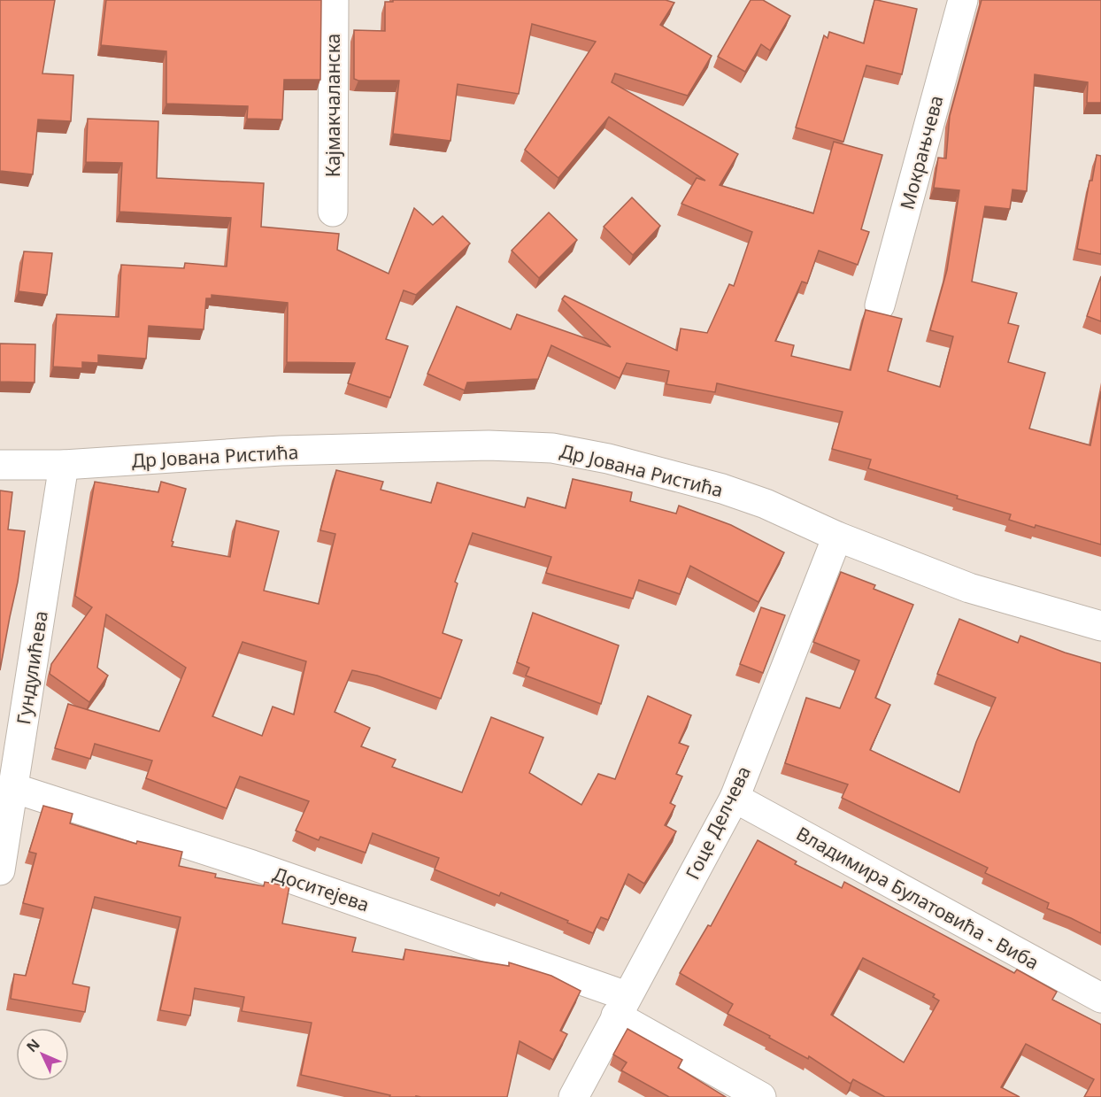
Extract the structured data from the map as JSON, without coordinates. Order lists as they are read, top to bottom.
{
  "streets": {
    "street": [
      "Кајмакчаланска",
      "Мокрањчева",
      "Др Јована Ристића",
      "Гундулићева",
      "Гоце Делчева",
      "Доситејева",
      "Владимира Булатовића - Виба"
    ]
  },
  "crossings": [
    ["Др Јована Ристића", "Гундулићева"],
    ["Др Јована Ристића", "Гоце Делчева"],
    ["Гундулићева", "Доситејева"],
    ["Гоце Делчева", "Доситејева"],
    ["Гоце Делчева", "Владимира Булатовића - Виба"]
  ],
  "north": "top left"
}
